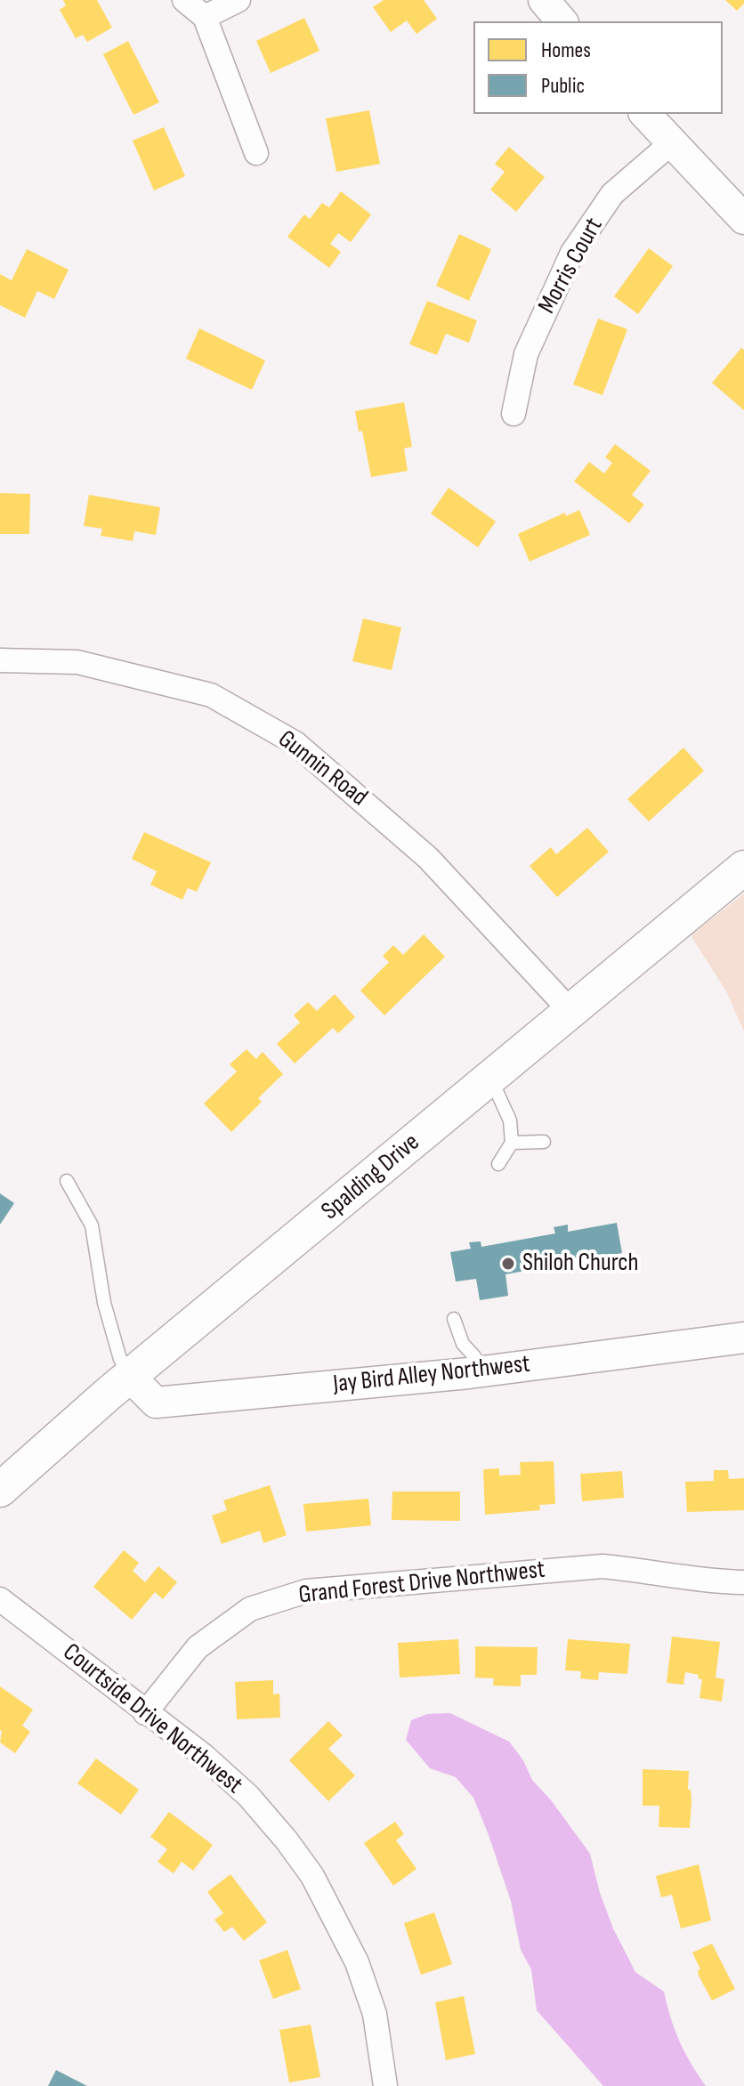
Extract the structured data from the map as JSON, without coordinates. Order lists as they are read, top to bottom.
{
  "streets": {
    "main road": ["Spalding Drive"],
    "street": [
      "Morris Court",
      "Gunnin Road",
      "Jay Bird Alley Northwest",
      "Grand Forest Drive Northwest",
      "Courtside Drive Northwest"
    ]
  },
  "crossings": [
    ["Gunnin Road", "Spalding Drive"],
    ["Spalding Drive", "Jay Bird Alley Northwest"],
    ["Grand Forest Drive Northwest", "Courtside Drive Northwest"]
  ],
  "places": ["Shiloh Church"],
  "legend": ["Homes", "Public"]
}
